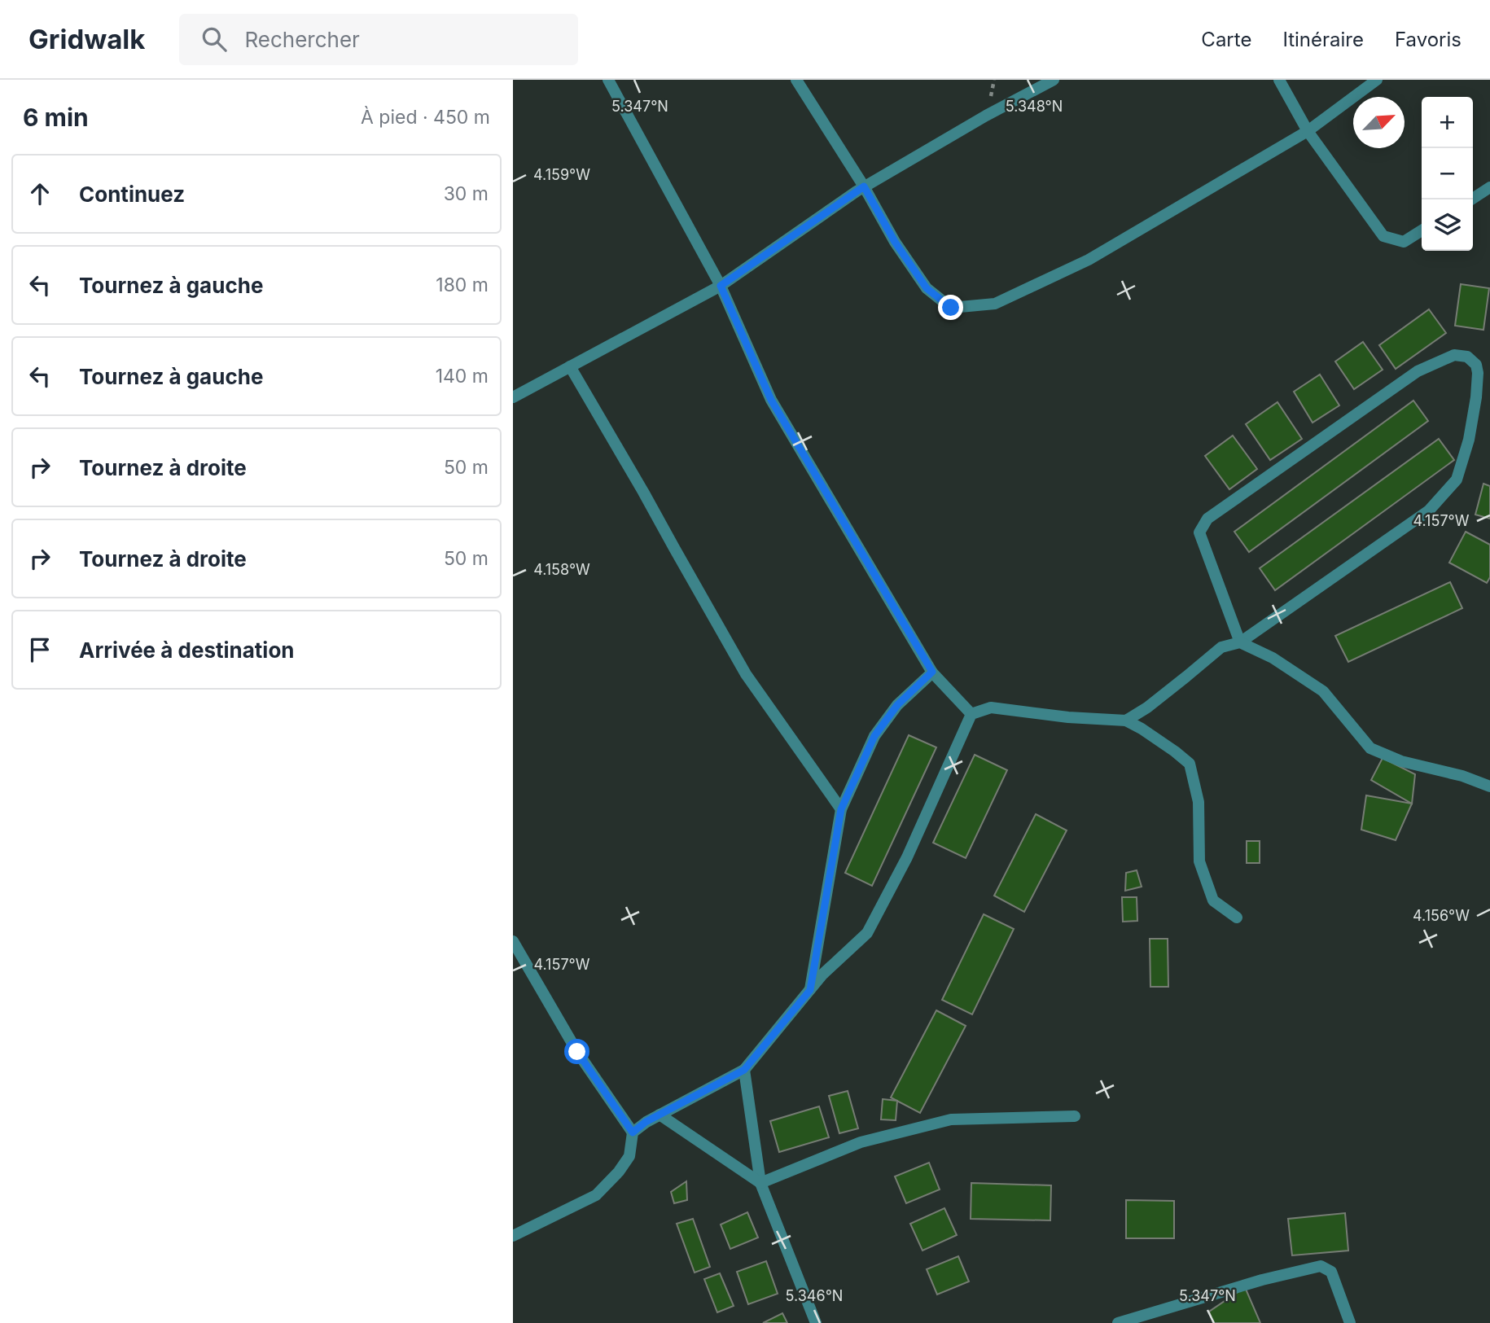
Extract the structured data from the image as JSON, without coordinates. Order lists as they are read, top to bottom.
{
  "north": "top right",
  "page": {
    "header": "Gridwalk",
    "search": "Rechercher",
    "nav": ["Carte", "Itinéraire", "Favoris"],
    "heading": ["6 min", "À pied · 450 m"],
    "map_buttons": ["+", "−"],
    "list": [
      ["Continuez", "30 m"],
      ["Tournez à gauche", "180 m"],
      ["Tournez à gauche", "140 m"],
      ["Tournez à droite", "50 m"],
      ["Tournez à droite", "50 m"],
      "Arrivée à destination"
    ]
  },
  "coordinates": [
    "5.347°N",
    "5.348°N",
    "4.159°W",
    "4.157°W",
    "4.158°W",
    "4.156°W",
    "5.346°N"
  ]
}
